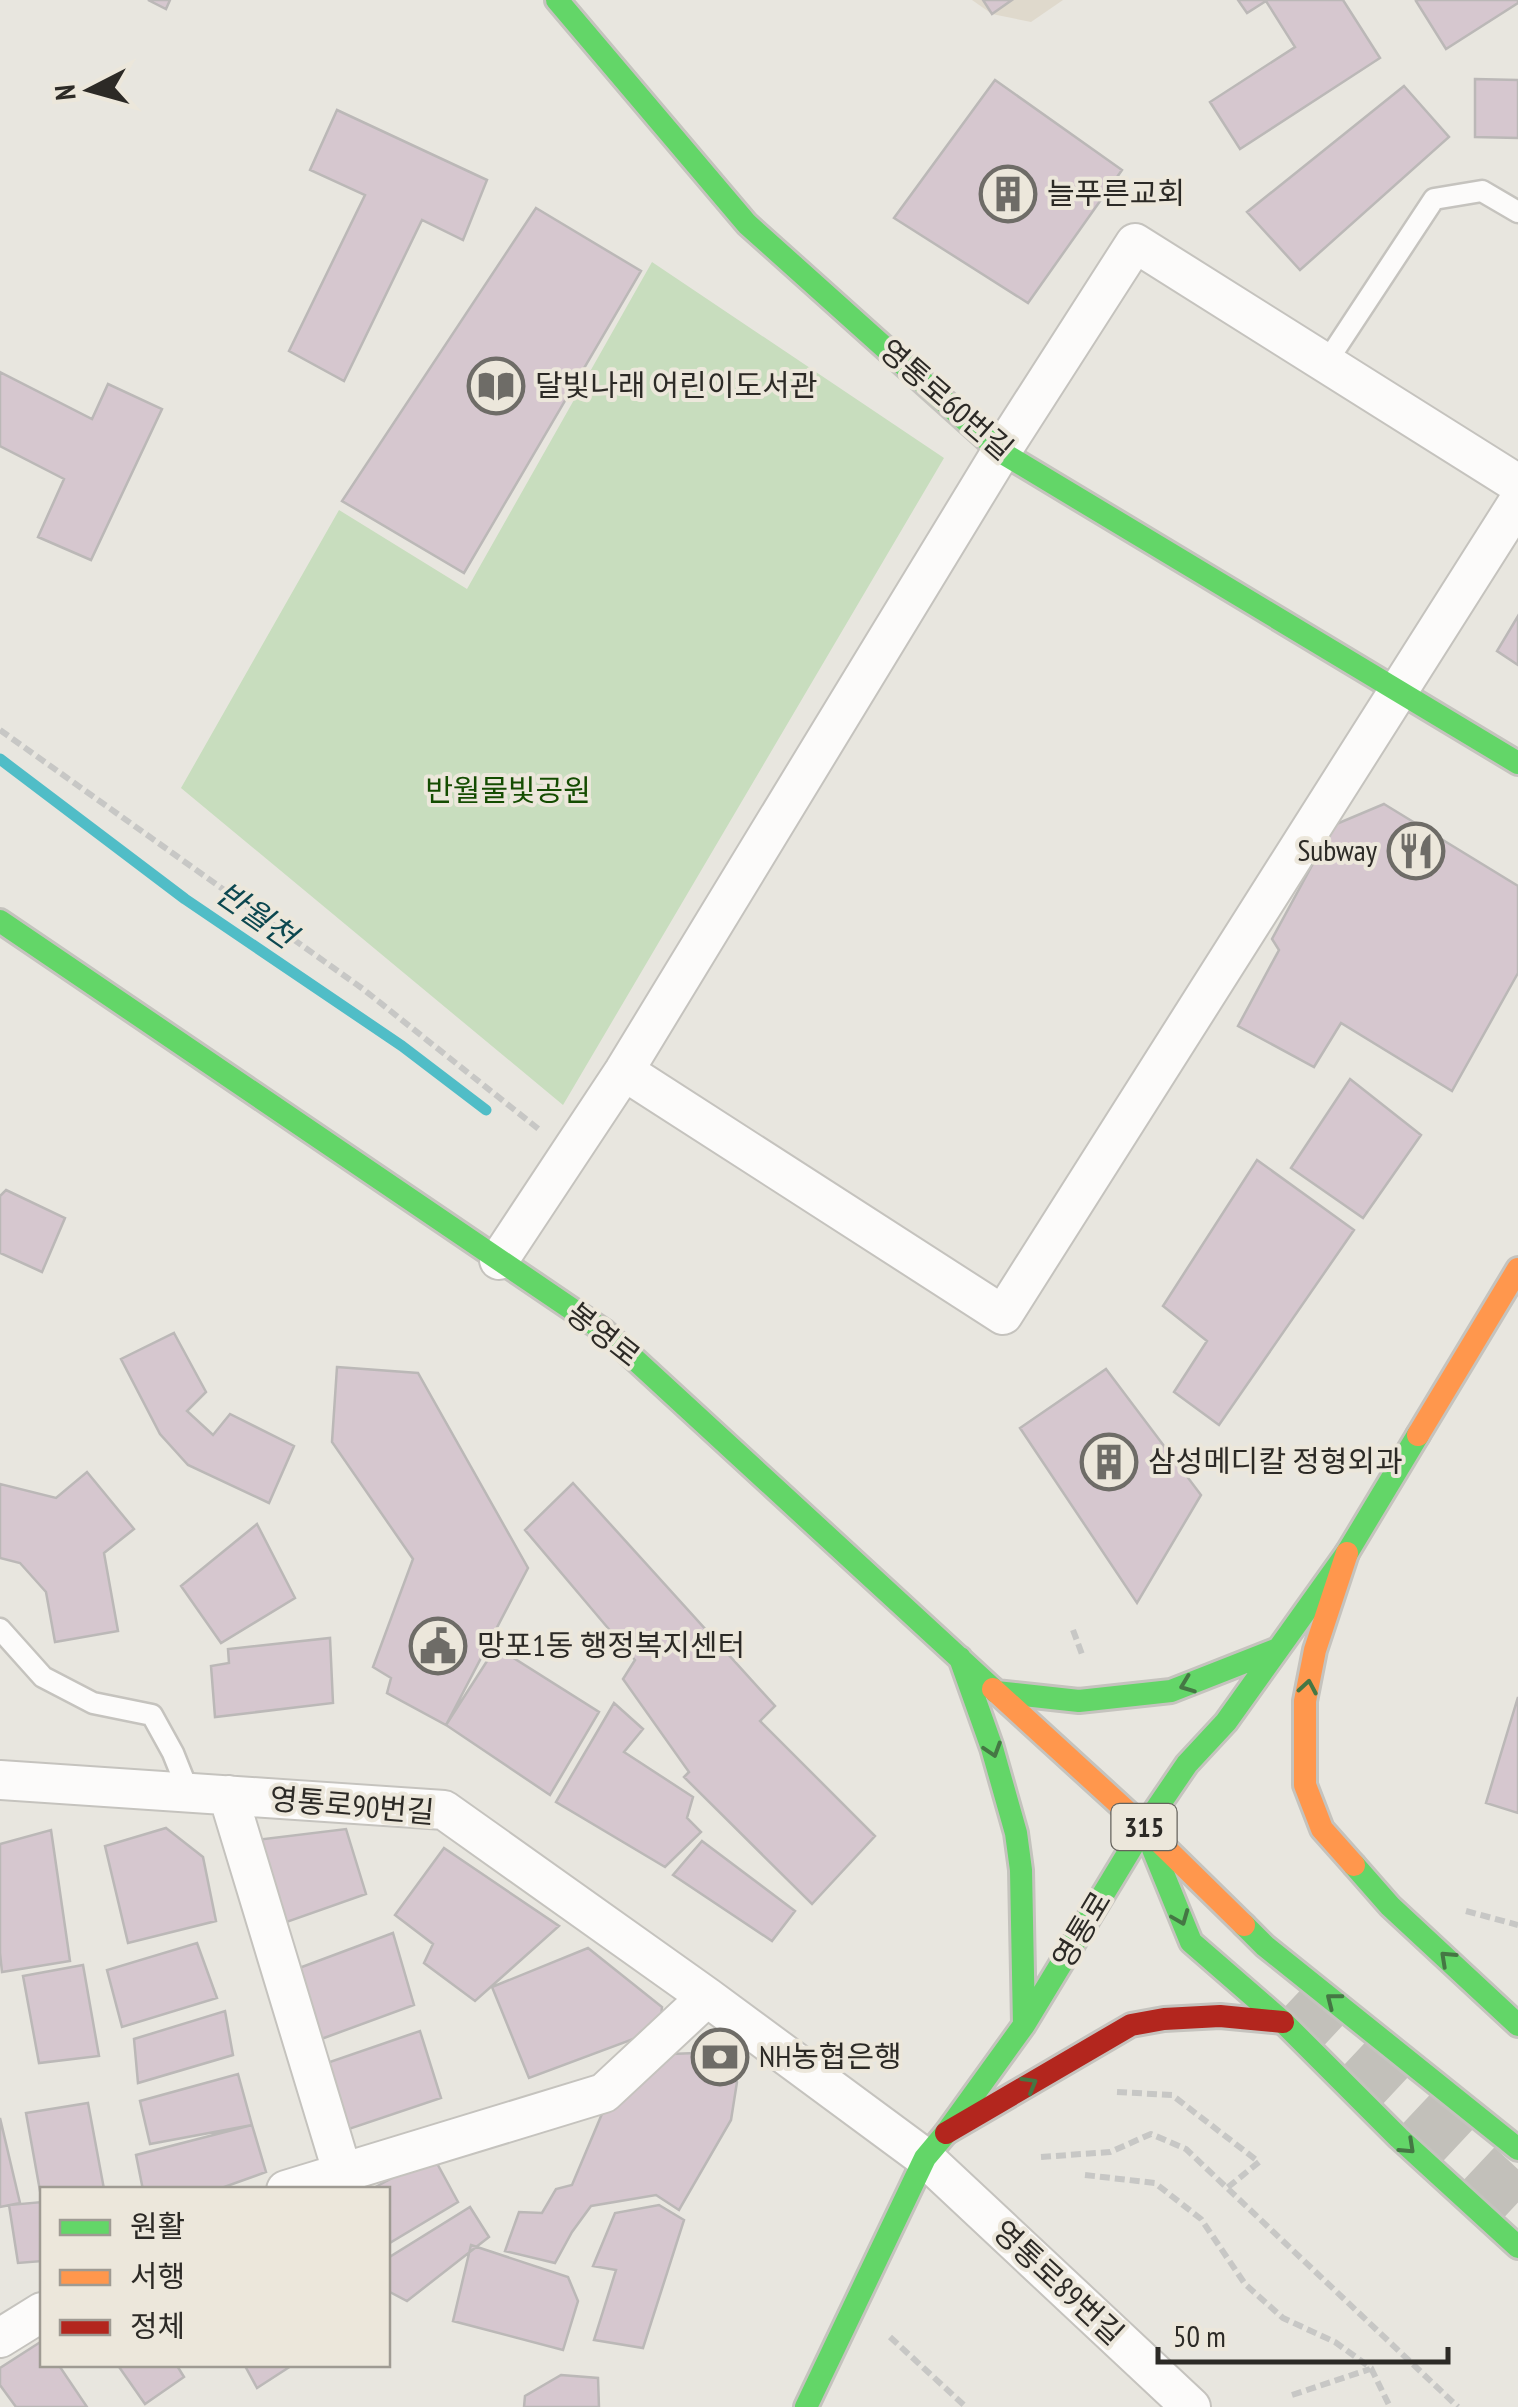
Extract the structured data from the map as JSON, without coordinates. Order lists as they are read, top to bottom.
{
  "streets": {
    "main road": [
      "영통로60번길",
      "봉영로",
      "315",
      "영통로"
    ],
    "street": ["영통로90번길", "영통로89번길"]
  },
  "crossings": [
    ["봉영로", "영통로"],
    ["영통로90번길", "영통로"],
    ["영통로90번길", "영통로89번길"],
    ["영통로", "영통로89번길"]
  ],
  "water": ["반월천"],
  "parks": ["반월물빛공원"],
  "places": {
    "building": ["늘푸른교회", "삼성메디칼 정형외과"],
    "library": ["달빛나래 어린이도서관"],
    "restaurant": ["Subway"],
    "public building": ["망포1동 행정복지센터"],
    "bank": ["NH농협은행"]
  },
  "legend": ["원활", "서행", "정체"],
  "scale_bar": "50 m",
  "north": "left"
}
